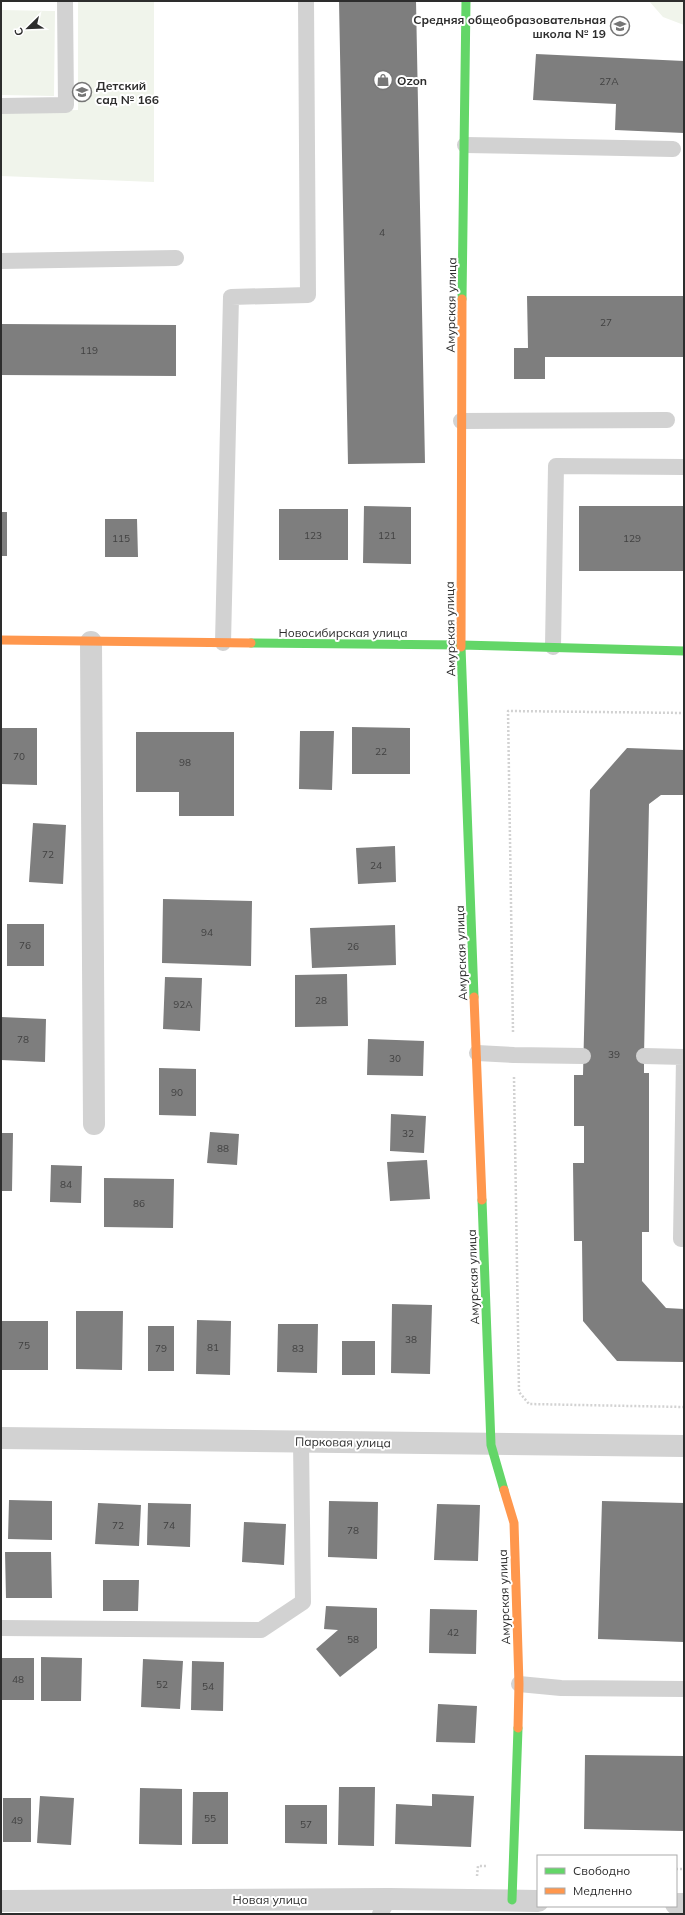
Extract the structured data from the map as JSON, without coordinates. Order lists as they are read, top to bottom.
{
  "streets": {
    "street": [
      "Амурская улица",
      "Новосибирская улица",
      "Парковая улица",
      "Новая улица"
    ]
  },
  "crossings": [
    ["Амурская улица", "Новосибирская улица"],
    ["Амурская улица", "Парковая улица"],
    ["Амурская улица", "Новая улица"]
  ],
  "places": {
    "school or university": ["Средняя общеобразовательная школа № 19", "Детский сад № 166"],
    "shop": ["Ozon"]
  },
  "house_numbers": [
    "27А",
    "4",
    "27",
    "119",
    "123",
    "121",
    "115",
    "129",
    "22",
    "70",
    "98",
    "72",
    "24",
    "94",
    "76",
    "26",
    "28",
    "92А",
    "78",
    "39",
    "30",
    "90",
    "32",
    "88",
    "84",
    "86",
    "38",
    "75",
    "81",
    "79",
    "83",
    "72",
    "74",
    "78",
    "42",
    "58",
    "48",
    "52",
    "54",
    "55",
    "49",
    "57"
  ],
  "legend": ["Свободно", "Медленно"],
  "north": "bottom left"
}
